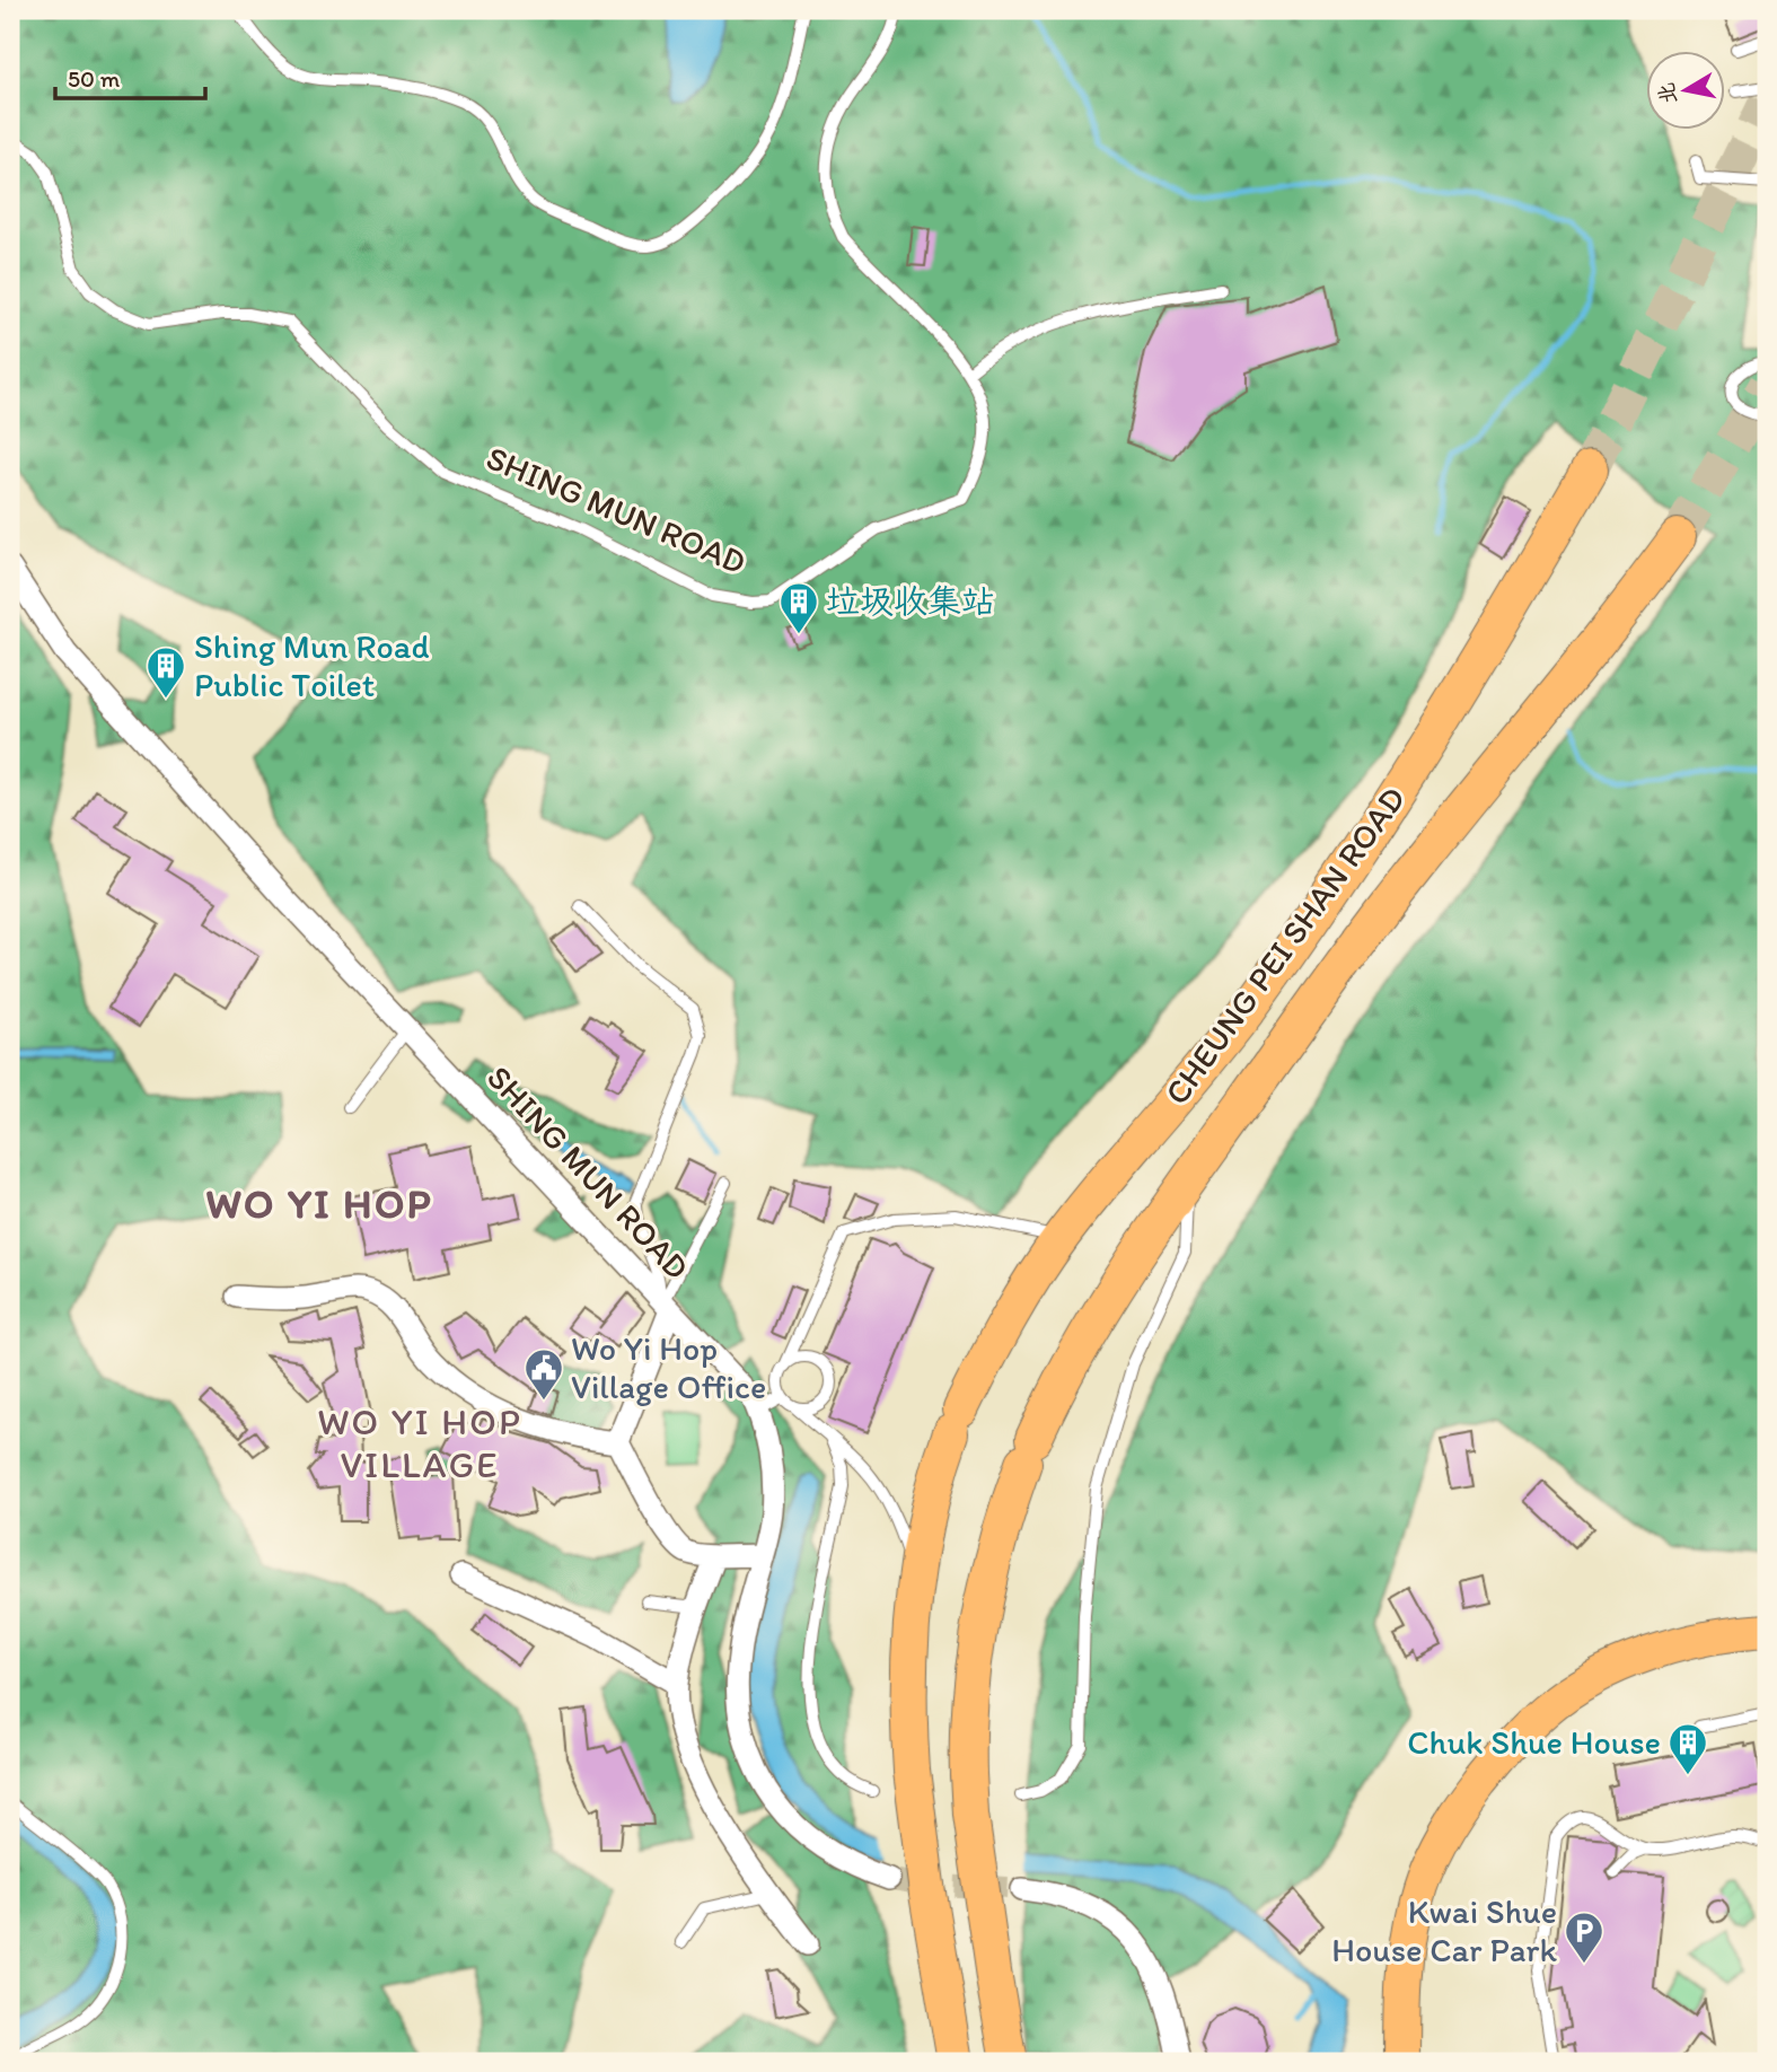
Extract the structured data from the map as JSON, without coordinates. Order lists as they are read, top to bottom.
{
  "streets": {
    "highway": ["CHEUNG PEI SHAN ROAD"],
    "street": ["SHING MUN ROAD"]
  },
  "districts": ["WO YI HOP", "WO YI HOP VILLAGE"],
  "places": {
    "building": ["垃圾收集站", "Shing Mun Road Public Toilet", "Chuk Shue House"],
    "public building": ["Wo Yi Hop Village Office"],
    "parking": ["Kwai Shue House Car Park"]
  },
  "scale_bar": "50 m",
  "north": "left"
}
